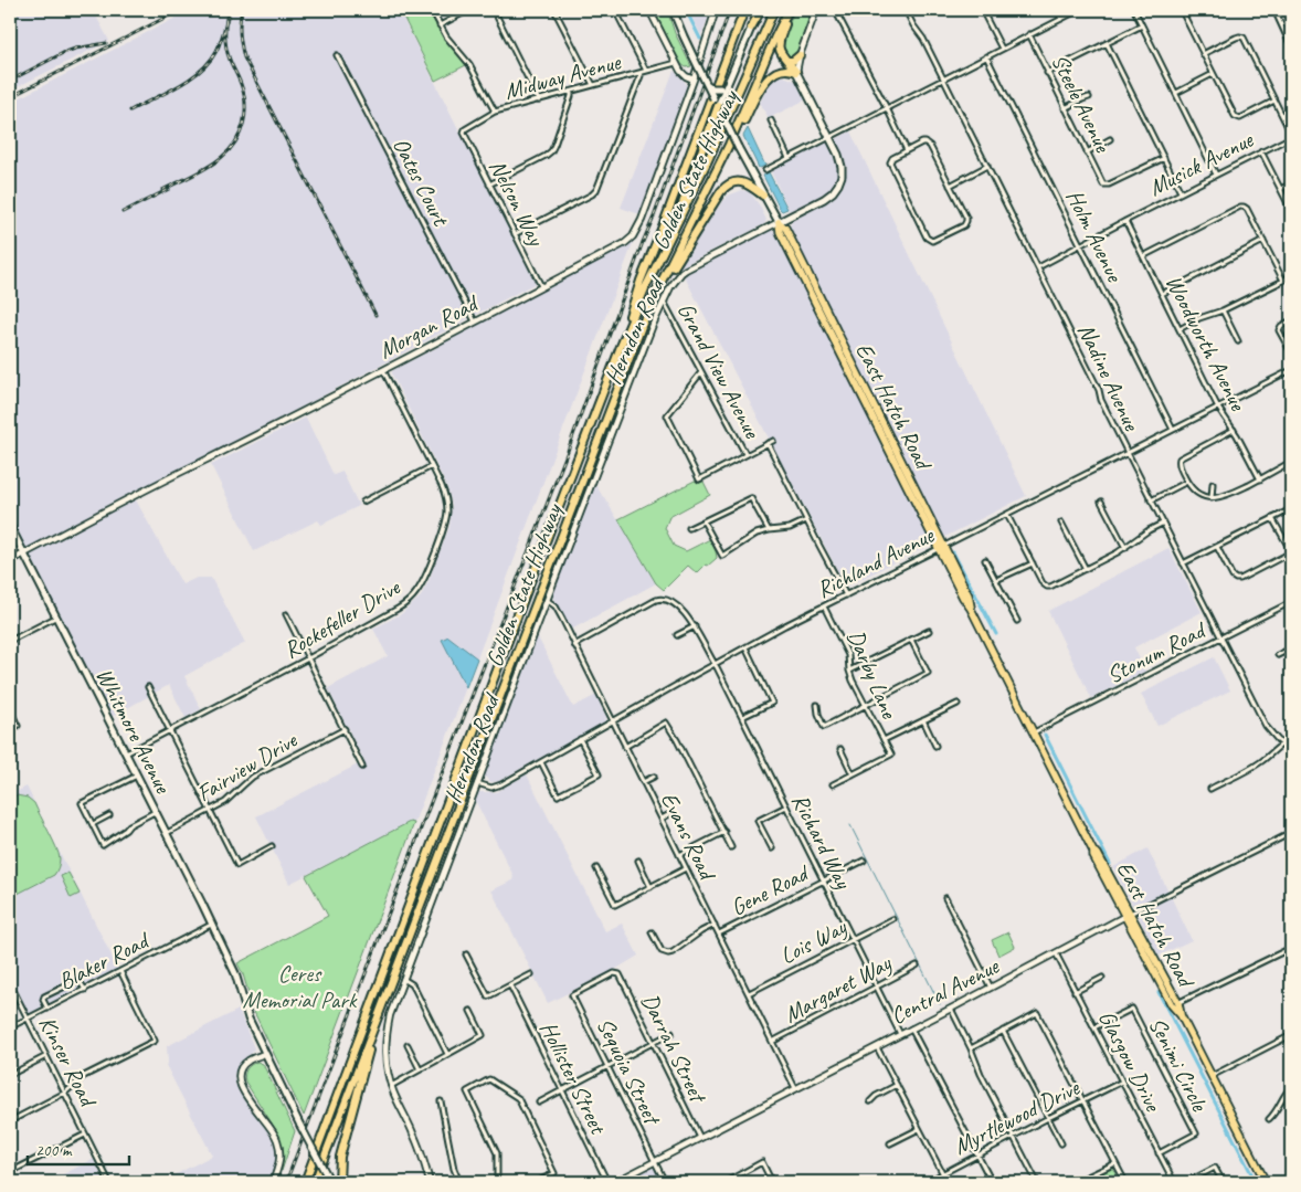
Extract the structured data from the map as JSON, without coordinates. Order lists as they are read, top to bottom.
{
  "streets": {
    "highway": ["Golden State Highway"],
    "main road": ["Herndon Road", "East Hatch Road", "Whitmore Avenue"],
    "street": [
      "Midway Avenue",
      "Steele Avenue",
      "Musick Avenue",
      "Oates Court",
      "Nelson Way",
      "Holm Avenue",
      "Morgan Road",
      "Woodworth Avenue",
      "Grand View Avenue",
      "Nadine Avenue",
      "Richland Avenue",
      "Rockefeller Drive",
      "Stonum Road",
      "Darby Lane",
      "Fairview Drive",
      "Evans Road",
      "Richard Way",
      "Gene Road",
      "Lois Way",
      "Blaker Road",
      "Margaret Way",
      "Central Avenue",
      "Darrah Street",
      "Kinser Road",
      "Glasgow Drive",
      "Senimi Circle",
      "Sequoia Street",
      "Hollister Street",
      "Myrtlewood Drive"
    ]
  },
  "crossings": [
    ["Midway Avenue", "Nelson Way"],
    ["Musick Avenue", "Holm Avenue"],
    ["Musick Avenue", "Woodworth Avenue"],
    ["Musick Avenue", "Nadine Avenue"],
    ["Oates Court", "Morgan Road"],
    ["Nelson Way", "Morgan Road"],
    ["Holm Avenue", "Richland Avenue"],
    ["Morgan Road", "Rockefeller Drive"],
    ["Morgan Road", "Whitmore Avenue"],
    ["Herndon Road", "Grand View Avenue"],
    ["Herndon Road", "East Hatch Road"],
    ["Herndon Road", "Richland Avenue"],
    ["Herndon Road", "Evans Road"],
    ["Woodworth Avenue", "Richland Avenue"],
    ["Nadine Avenue", "Richland Avenue"],
    ["Nadine Avenue", "Stonum Road"],
    ["East Hatch Road", "Richland Avenue"],
    ["East Hatch Road", "Stonum Road"],
    ["East Hatch Road", "Central Avenue"],
    ["Richland Avenue", "Darby Lane"],
    ["Richland Avenue", "Evans Road"],
    ["Richland Avenue", "Richard Way"],
    ["Rockefeller Drive", "Whitmore Avenue"],
    ["Whitmore Avenue", "Fairview Drive"],
    ["Whitmore Avenue", "Blaker Road"],
    ["Evans Road", "Richard Way"],
    ["Evans Road", "Gene Road"],
    ["Evans Road", "Lois Way"],
    ["Evans Road", "Margaret Way"],
    ["Evans Road", "Central Avenue"],
    ["Richard Way", "Gene Road"],
    ["Richard Way", "Lois Way"],
    ["Richard Way", "Margaret Way"],
    ["Richard Way", "Central Avenue"],
    ["Blaker Road", "Kinser Road"],
    ["Central Avenue", "Darrah Street"],
    ["Central Avenue", "Glasgow Drive"],
    ["Central Avenue", "Sequoia Street"],
    ["Darrah Street", "Sequoia Street"],
    ["Glasgow Drive", "Senimi Circle"],
    ["Glasgow Drive", "Myrtlewood Drive"]
  ],
  "parks": ["Ceres Memorial Park"],
  "scale_bar": "200 m"
}
